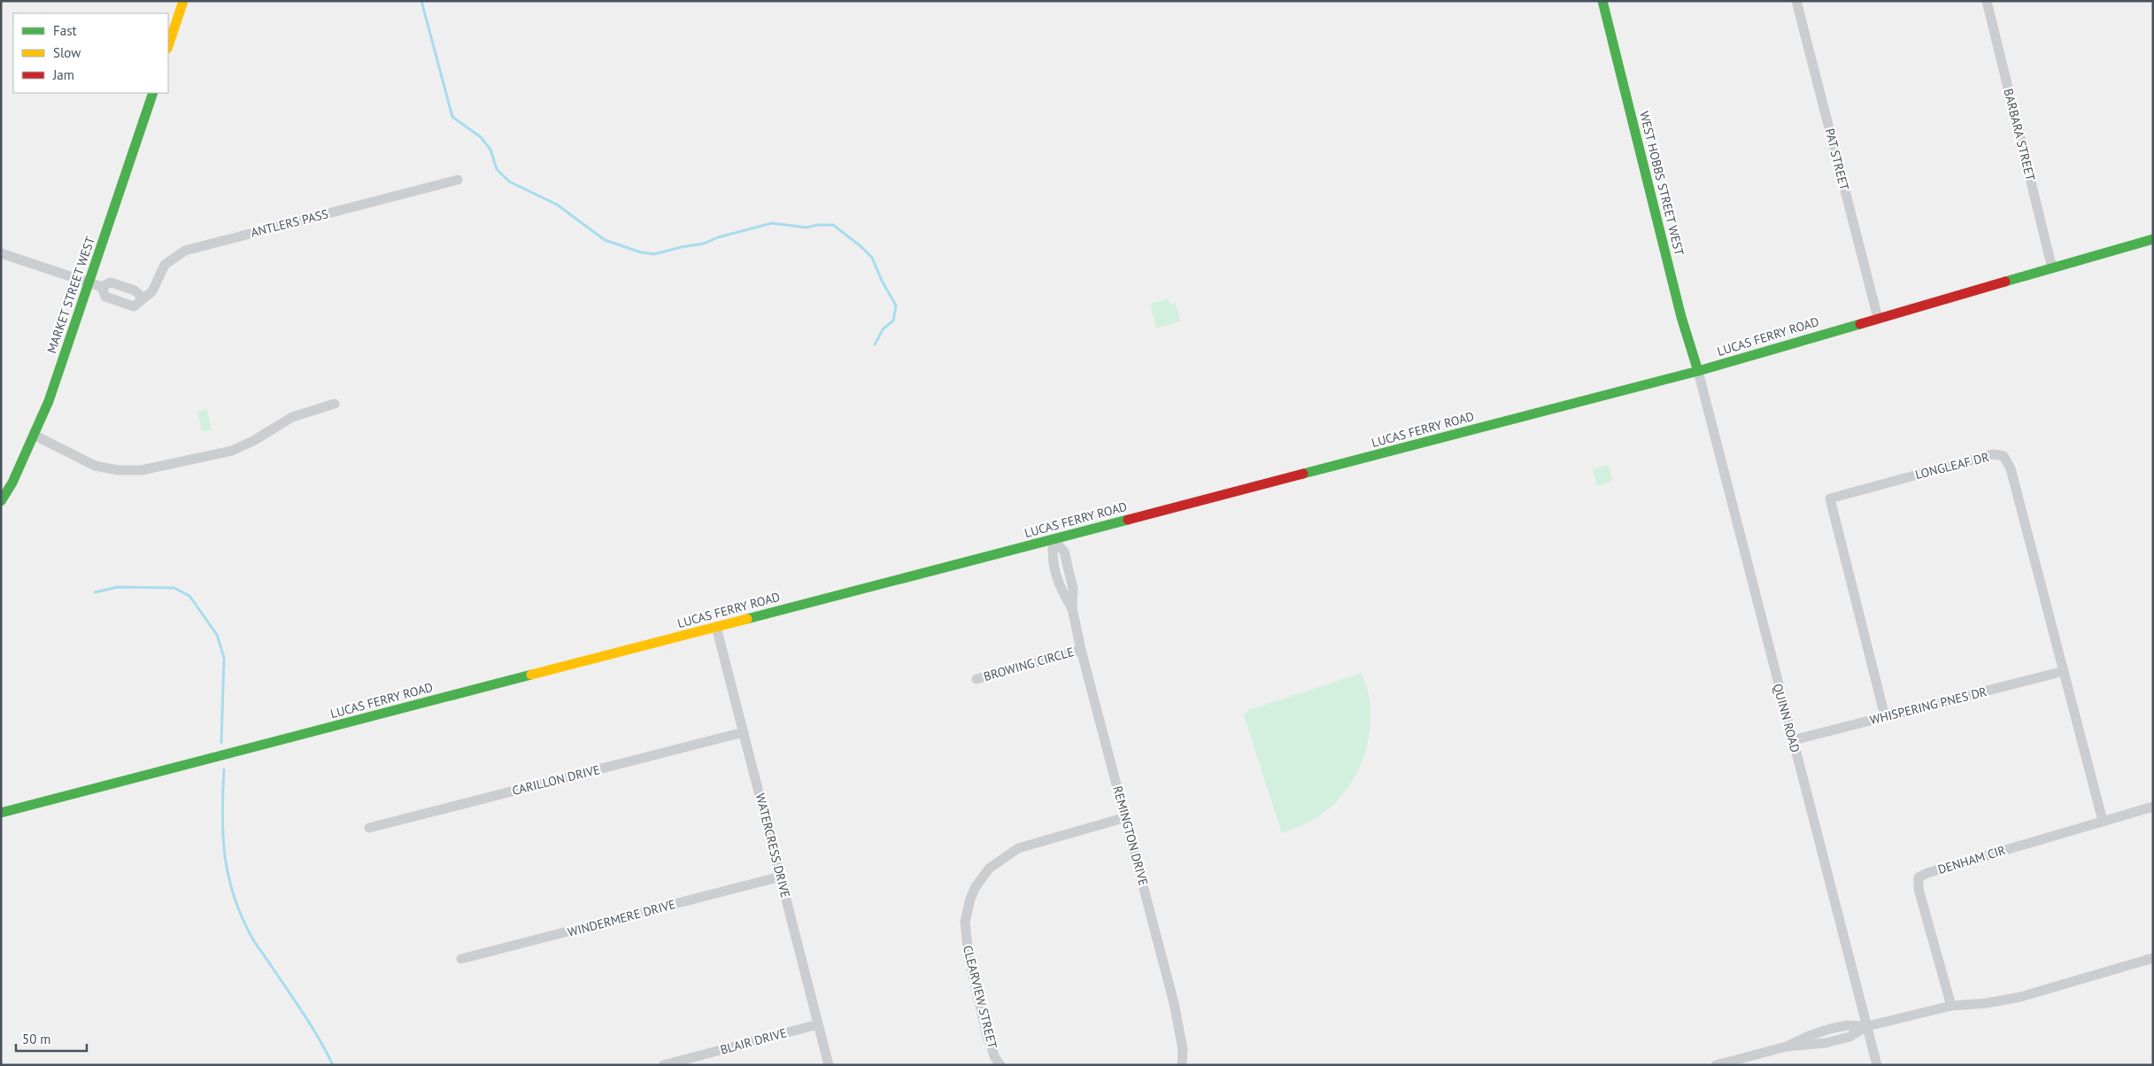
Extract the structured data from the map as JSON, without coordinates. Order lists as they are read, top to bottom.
{
  "streets": {
    "street": [
      "BARBARA STREET",
      "PAT STREET",
      "WEST HOBBS STREET WEST",
      "ANTLERS PASS",
      "MARKET STREET WEST",
      "LUCAS FERRY ROAD",
      "LONGLEAF DR",
      "BROWING CIRCLE",
      "WHISPERING PNES DR",
      "QUINN ROAD",
      "CARILLON DRIVE",
      "REMINGTON DRIVE",
      "WATERCRESS DRIVE",
      "DENHAM CIR",
      "WINDERMERE DRIVE",
      "CLEARVIEW STREET",
      "BLAIR DRIVE"
    ]
  },
  "crossings": [
    ["BARBARA STREET", "LUCAS FERRY ROAD"],
    ["PAT STREET", "LUCAS FERRY ROAD"],
    ["WEST HOBBS STREET WEST", "LUCAS FERRY ROAD"],
    ["WEST HOBBS STREET WEST", "QUINN ROAD"],
    ["LUCAS FERRY ROAD", "QUINN ROAD"],
    ["LUCAS FERRY ROAD", "REMINGTON DRIVE"],
    ["LUCAS FERRY ROAD", "WATERCRESS DRIVE"],
    ["LONGLEAF DR", "WHISPERING PNES DR"],
    ["LONGLEAF DR", "DENHAM CIR"],
    ["BROWING CIRCLE", "REMINGTON DRIVE"],
    ["WHISPERING PNES DR", "QUINN ROAD"],
    ["CARILLON DRIVE", "WATERCRESS DRIVE"],
    ["REMINGTON DRIVE", "CLEARVIEW STREET"],
    ["WATERCRESS DRIVE", "WINDERMERE DRIVE"],
    ["WATERCRESS DRIVE", "BLAIR DRIVE"]
  ],
  "legend": ["Fast", "Slow", "Jam"],
  "scale_bar": "50 m"
}
